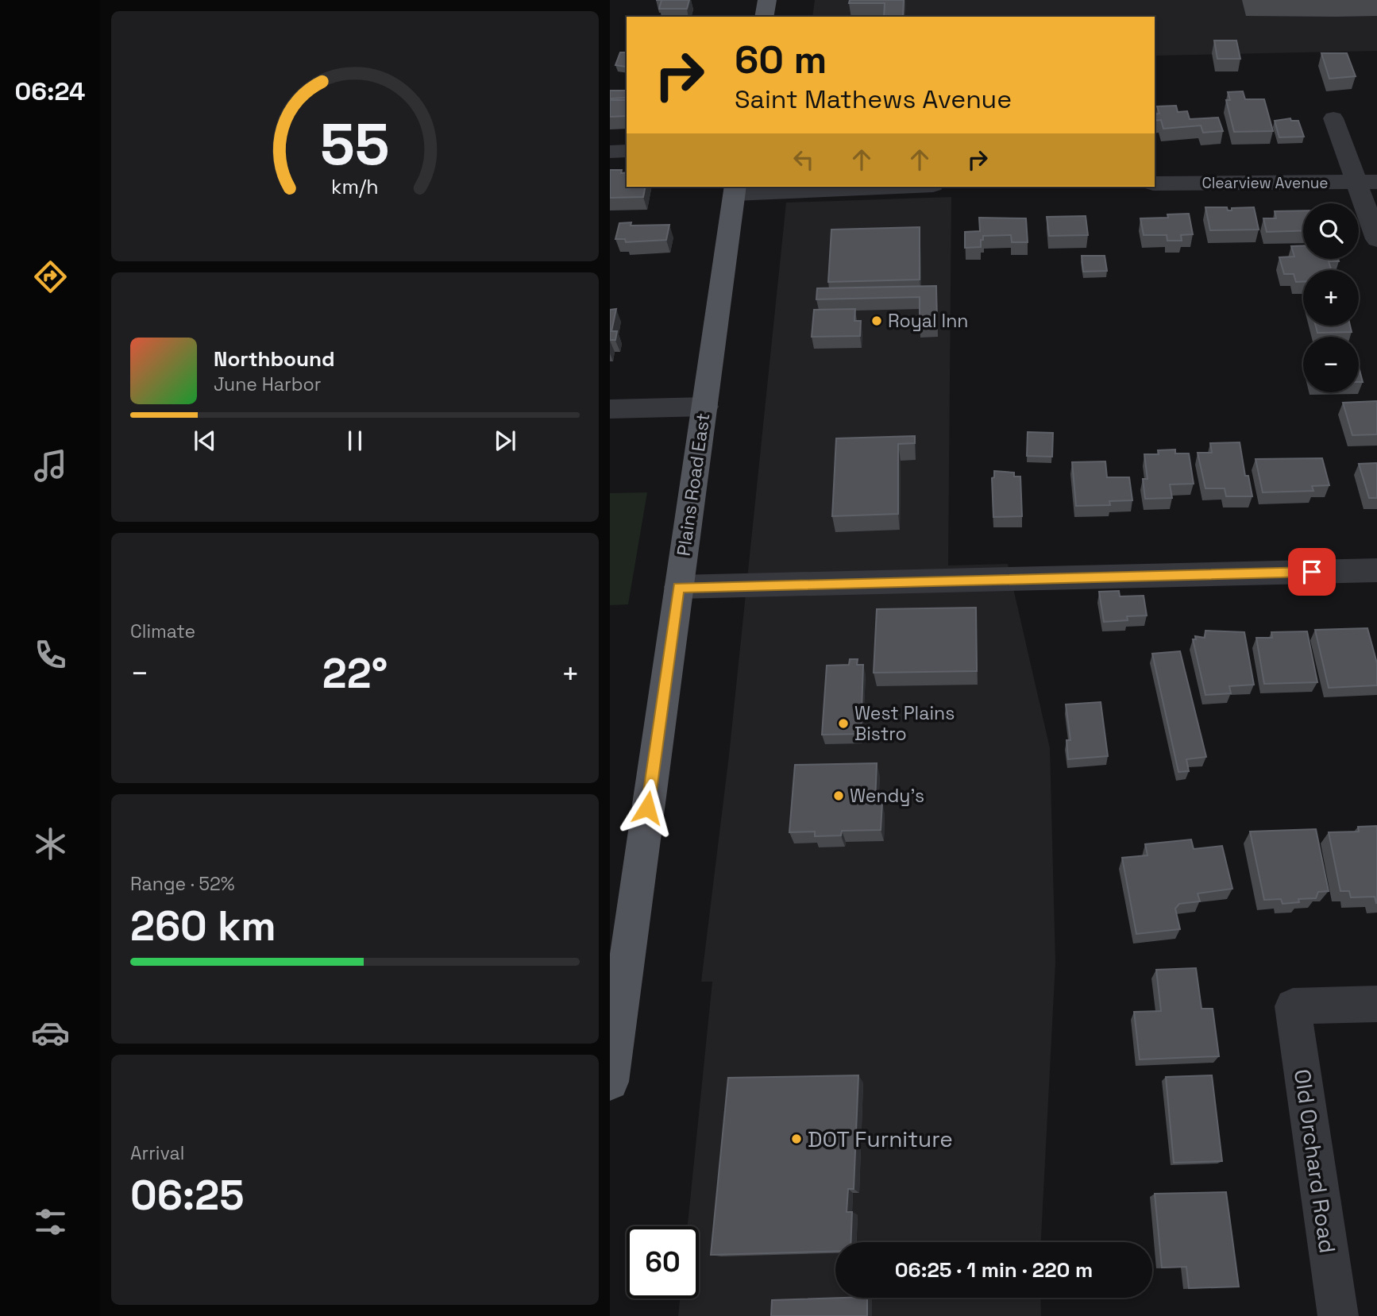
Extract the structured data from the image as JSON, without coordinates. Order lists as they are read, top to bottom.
{
  "streets": {
    "main road": ["Plains Road East"],
    "street": ["Clearview Avenue", "Old Orchard Road"]
  },
  "places": [
    "Royal Inn",
    "West Plains Bistro",
    "Wendy's",
    "DOT Furniture"
  ],
  "page": {
    "tabs": "06:24",
    "turn": ["60 m", "Saint Mathews Avenue"],
    "map_buttons": ["+", "−"],
    "song": ["Northbound", "June Harbor"],
    "tile": [
      "Climate",
      ["Range · 52%", "260 km"],
      ["Arrival", "06:25"]
    ],
    "heat": ["−", "22°", "+"],
    "limit": "60",
    "trip": "06:25 · 1 min · 220 m",
    "gauge": ["55", "km/h"]
  }
}
